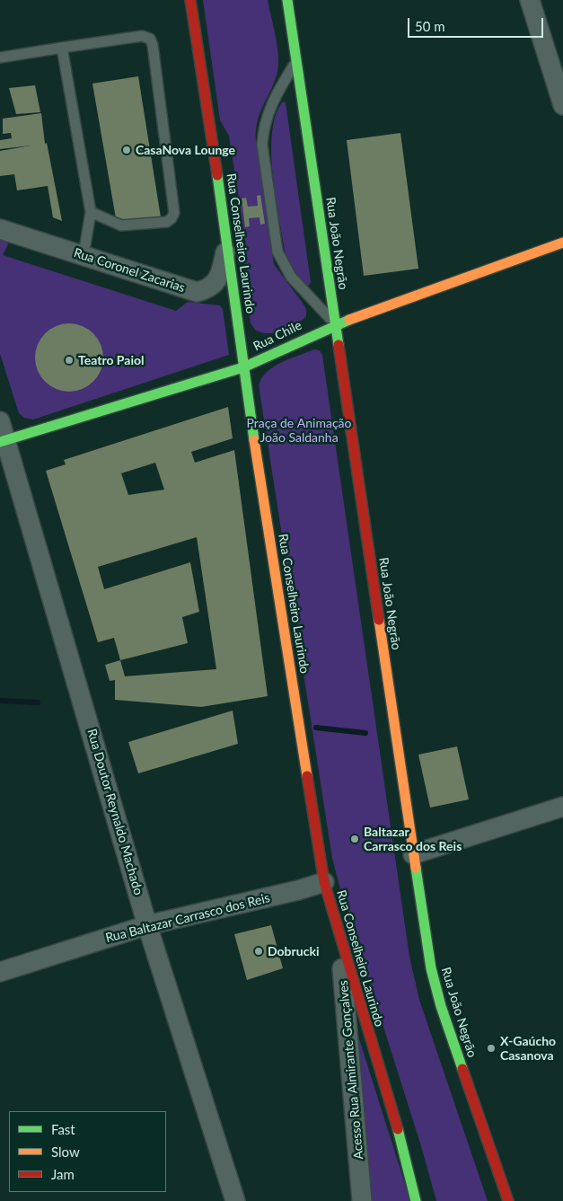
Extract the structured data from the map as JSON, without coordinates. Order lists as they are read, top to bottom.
{
  "streets": {
    "main road": ["Rua Conselheiro Laurindo", "Rua João Negrão", "Rua Chile"],
    "street": [
      "Rua Coronel Zacarias",
      "Rua Doutor Reynaldo Machado",
      "Rua Baltazar Carrasco dos Reis",
      "Acesso Rua Almirante Gonçalves"
    ]
  },
  "crossings": [
    ["Rua Conselheiro Laurindo", "Rua Coronel Zacarias"],
    ["Rua Conselheiro Laurindo", "Rua Chile"],
    ["Rua Conselheiro Laurindo", "Rua Baltazar Carrasco dos Reis"],
    ["Rua Conselheiro Laurindo", "Acesso Rua Almirante Gonçalves"],
    ["Rua João Negrão", "Rua Chile"],
    ["Rua Chile", "Rua Doutor Reynaldo Machado"],
    ["Rua Doutor Reynaldo Machado", "Rua Baltazar Carrasco dos Reis"]
  ],
  "parks": ["Praça de Animação João Saldanha"],
  "places": [
    "CasaNova Lounge",
    "Teatro Paiol",
    "Baltazar Carrasco dos Reis",
    "Dobrucki",
    "X-Gaúcho Casanova"
  ],
  "legend": ["Fast", "Slow", "Jam"],
  "scale_bar": "50 m"
}
